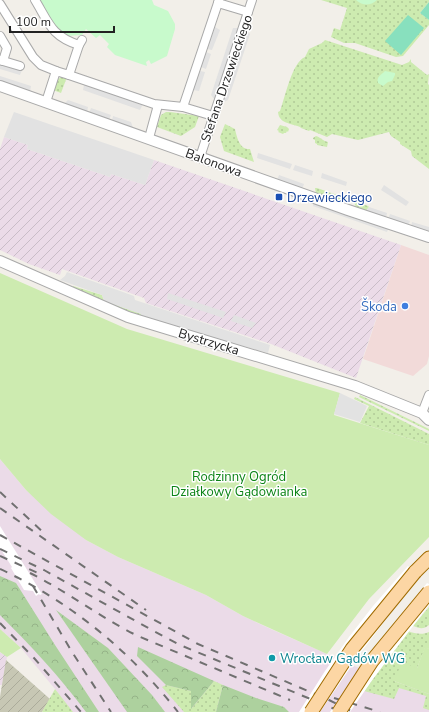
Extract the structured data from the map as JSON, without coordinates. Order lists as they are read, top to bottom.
{
  "streets": {
    "street": ["Stefana Drzewieckiego", "Balonowa", "Bystrzycka"]
  },
  "crossings": [
    ["Stefana Drzewieckiego", "Balonowa"]
  ],
  "parks": ["Rodzinny Ogród Działkowy Gądowianka"],
  "places": {
    "transit": ["Drzewieckiego"],
    "other": ["Škoda", "Wrocław Gądów WG"]
  },
  "scale_bar": "100 m"
}
